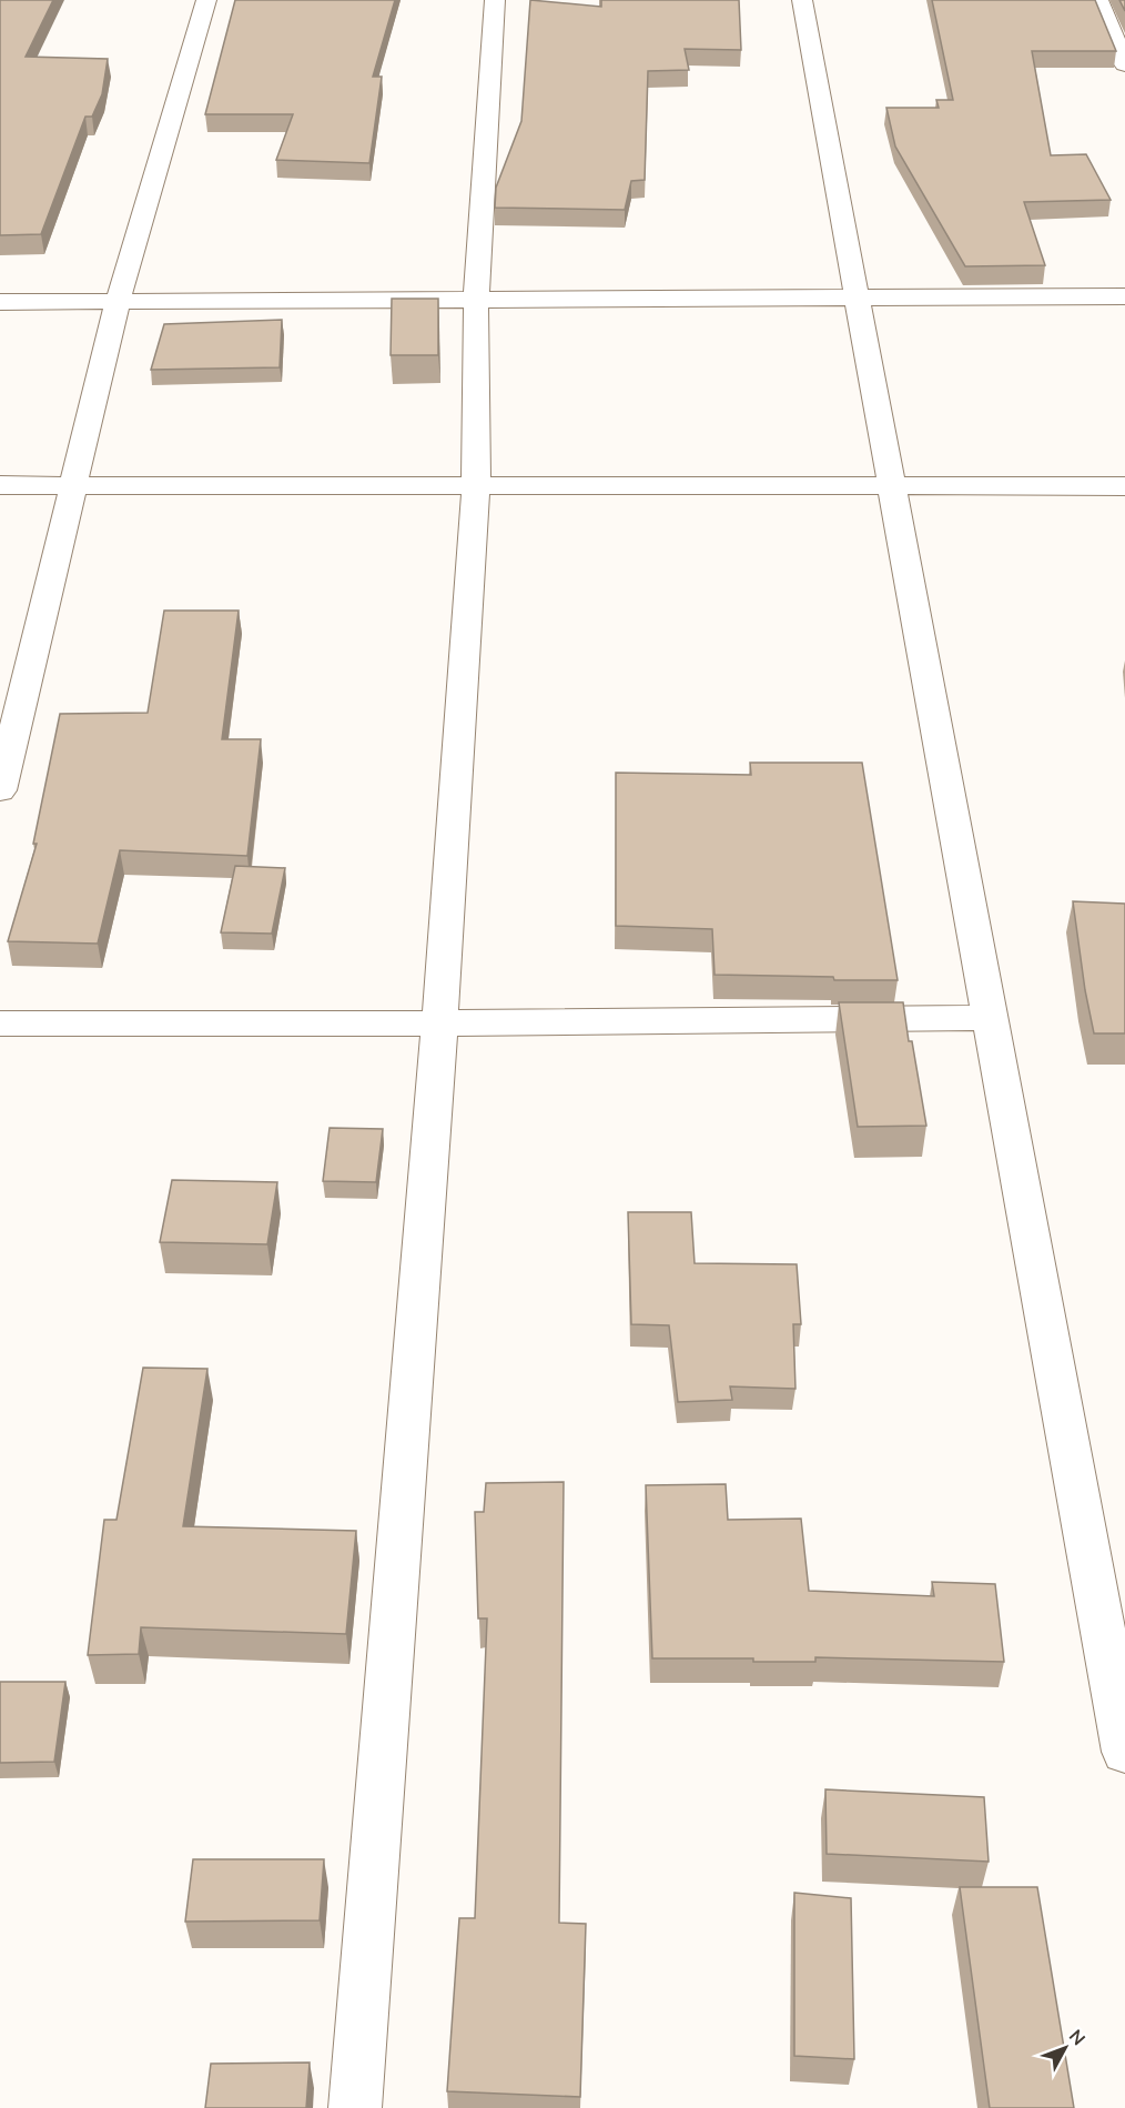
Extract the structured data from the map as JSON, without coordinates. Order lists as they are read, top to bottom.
{
  "north": "top right"
}
